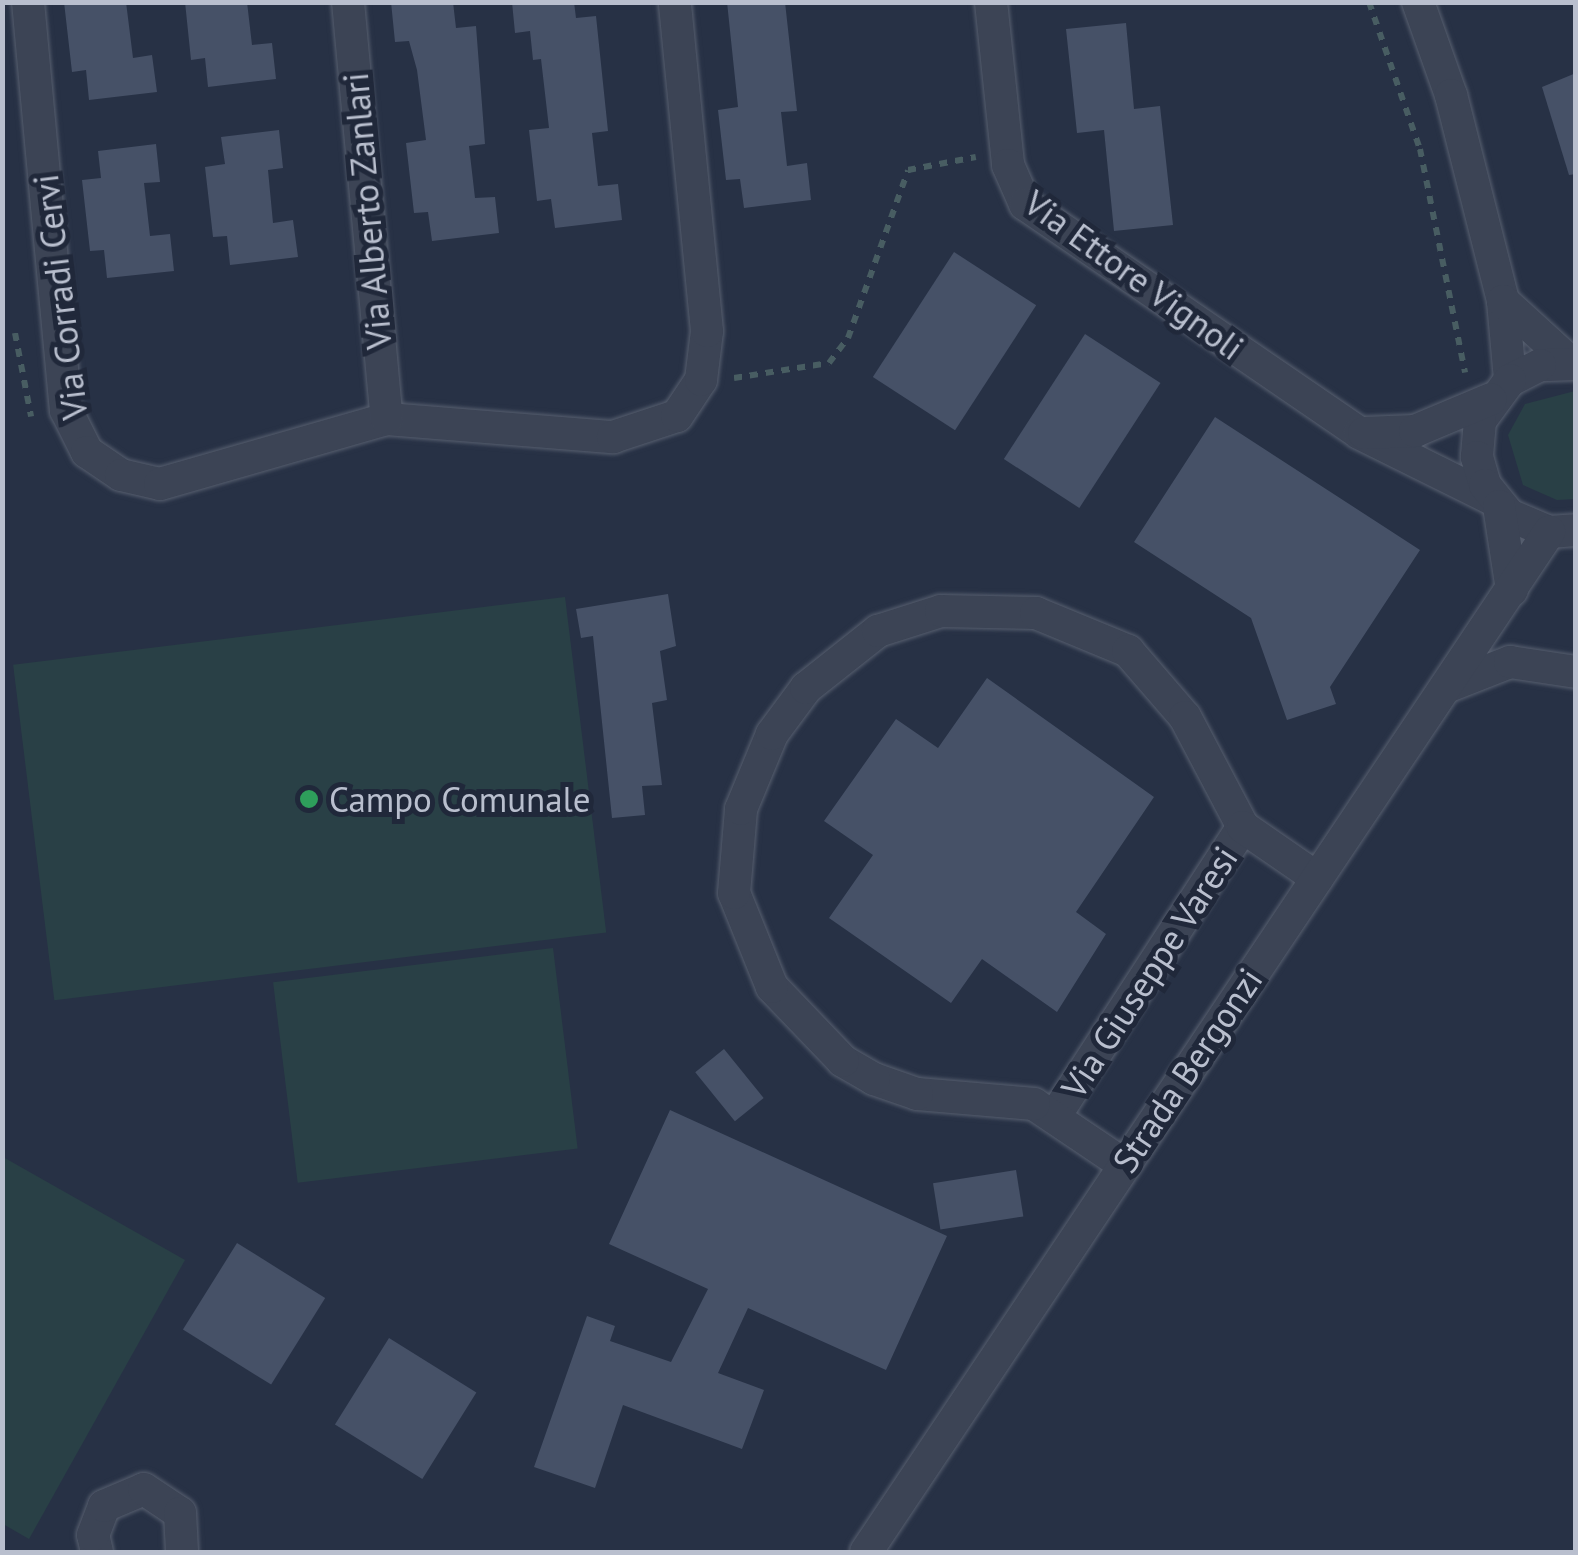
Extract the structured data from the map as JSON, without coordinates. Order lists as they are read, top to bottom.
{
  "streets": {
    "street": [
      "Via Alberto Zanlari",
      "Via Ettore Vignoli",
      "Via Corradi Cervi",
      "Via Giuseppe Varesi",
      "Strada Bergonzi"
    ]
  },
  "crossings": [
    ["Via Alberto Zanlari", "Via Corradi Cervi"],
    ["Via Ettore Vignoli", "Strada Bergonzi"],
    ["Via Giuseppe Varesi", "Strada Bergonzi"]
  ],
  "places": ["Campo Comunale"]
}
